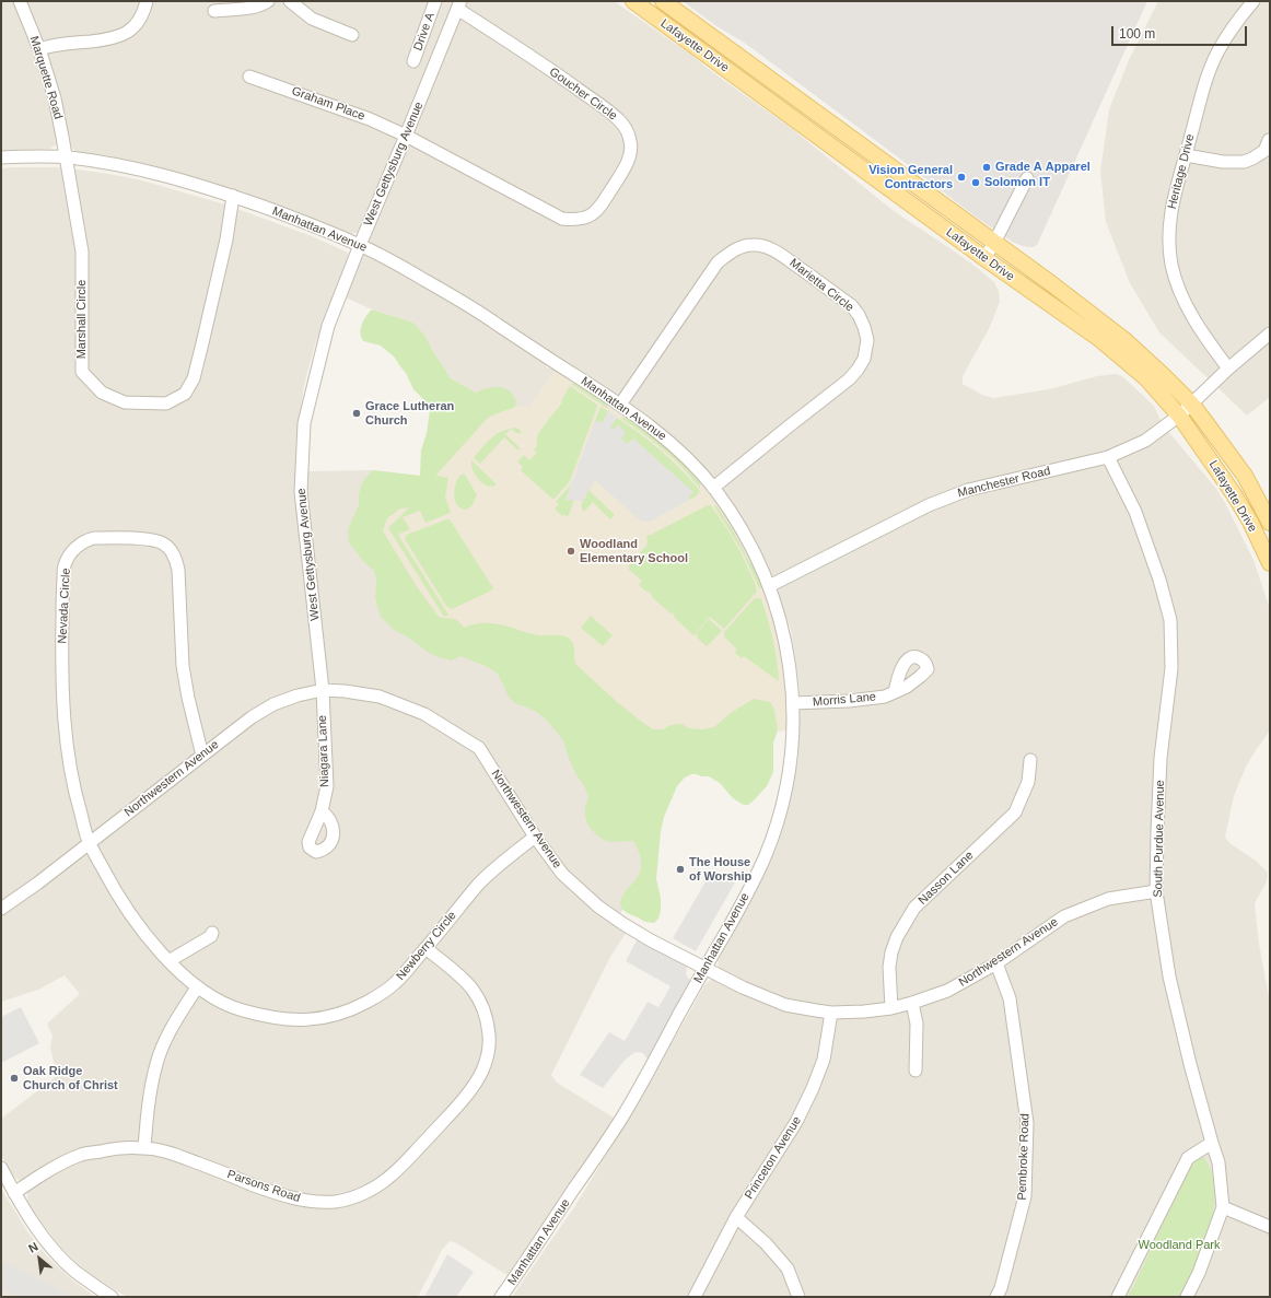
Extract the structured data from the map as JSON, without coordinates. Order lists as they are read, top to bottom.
{
  "streets": {
    "main road": ["Lafayette Drive"],
    "street": [
      "Drive A",
      "Marquette Road",
      "Goucher Circle",
      "Graham Place",
      "West Gettysburg Avenue",
      "Heritage Drive",
      "Manhattan Avenue",
      "Marietta Circle",
      "Marshall Circle",
      "Manchester Road",
      "Nevada Circle",
      "Morris Lane",
      "Niagara Lane",
      "Northwestern Avenue",
      "South Purdue Avenue",
      "Nasson Lane",
      "Newberry Circle",
      "Pembroke Road",
      "Princeton Avenue",
      "Parsons Road"
    ]
  },
  "crossings": [
    ["Lafayette Drive", "Manchester Road"],
    ["Marquette Road", "Manhattan Avenue"],
    ["Marquette Road", "Marshall Circle"],
    ["Goucher Circle", "Graham Place"],
    ["Goucher Circle", "West Gettysburg Avenue"],
    ["Graham Place", "West Gettysburg Avenue"],
    ["West Gettysburg Avenue", "Manhattan Avenue"],
    ["West Gettysburg Avenue", "Niagara Lane"],
    ["West Gettysburg Avenue", "Northwestern Avenue"],
    ["Heritage Drive", "Manchester Road"],
    ["Manhattan Avenue", "Marietta Circle"],
    ["Manhattan Avenue", "Marshall Circle"],
    ["Manhattan Avenue", "Manchester Road"],
    ["Manhattan Avenue", "Morris Lane"],
    ["Manhattan Avenue", "Northwestern Avenue"],
    ["Manchester Road", "South Purdue Avenue"],
    ["Nevada Circle", "Northwestern Avenue"],
    ["Nevada Circle", "Newberry Circle"],
    ["Niagara Lane", "Northwestern Avenue"],
    ["Northwestern Avenue", "South Purdue Avenue"],
    ["Northwestern Avenue", "Nasson Lane"],
    ["Northwestern Avenue", "Newberry Circle"],
    ["Northwestern Avenue", "Pembroke Road"],
    ["Northwestern Avenue", "Princeton Avenue"],
    ["Newberry Circle", "Parsons Road"]
  ],
  "parks": ["Woodland Park"],
  "places": [
    "Grade A Apparel",
    "Vision General Contractors",
    "Solomon IT",
    "Grace Lutheran Church",
    "Woodland Elementary School",
    "The House of Worship",
    "Oak Ridge Church of Christ"
  ],
  "scale_bar": "100 m",
  "north": "top left"
}
